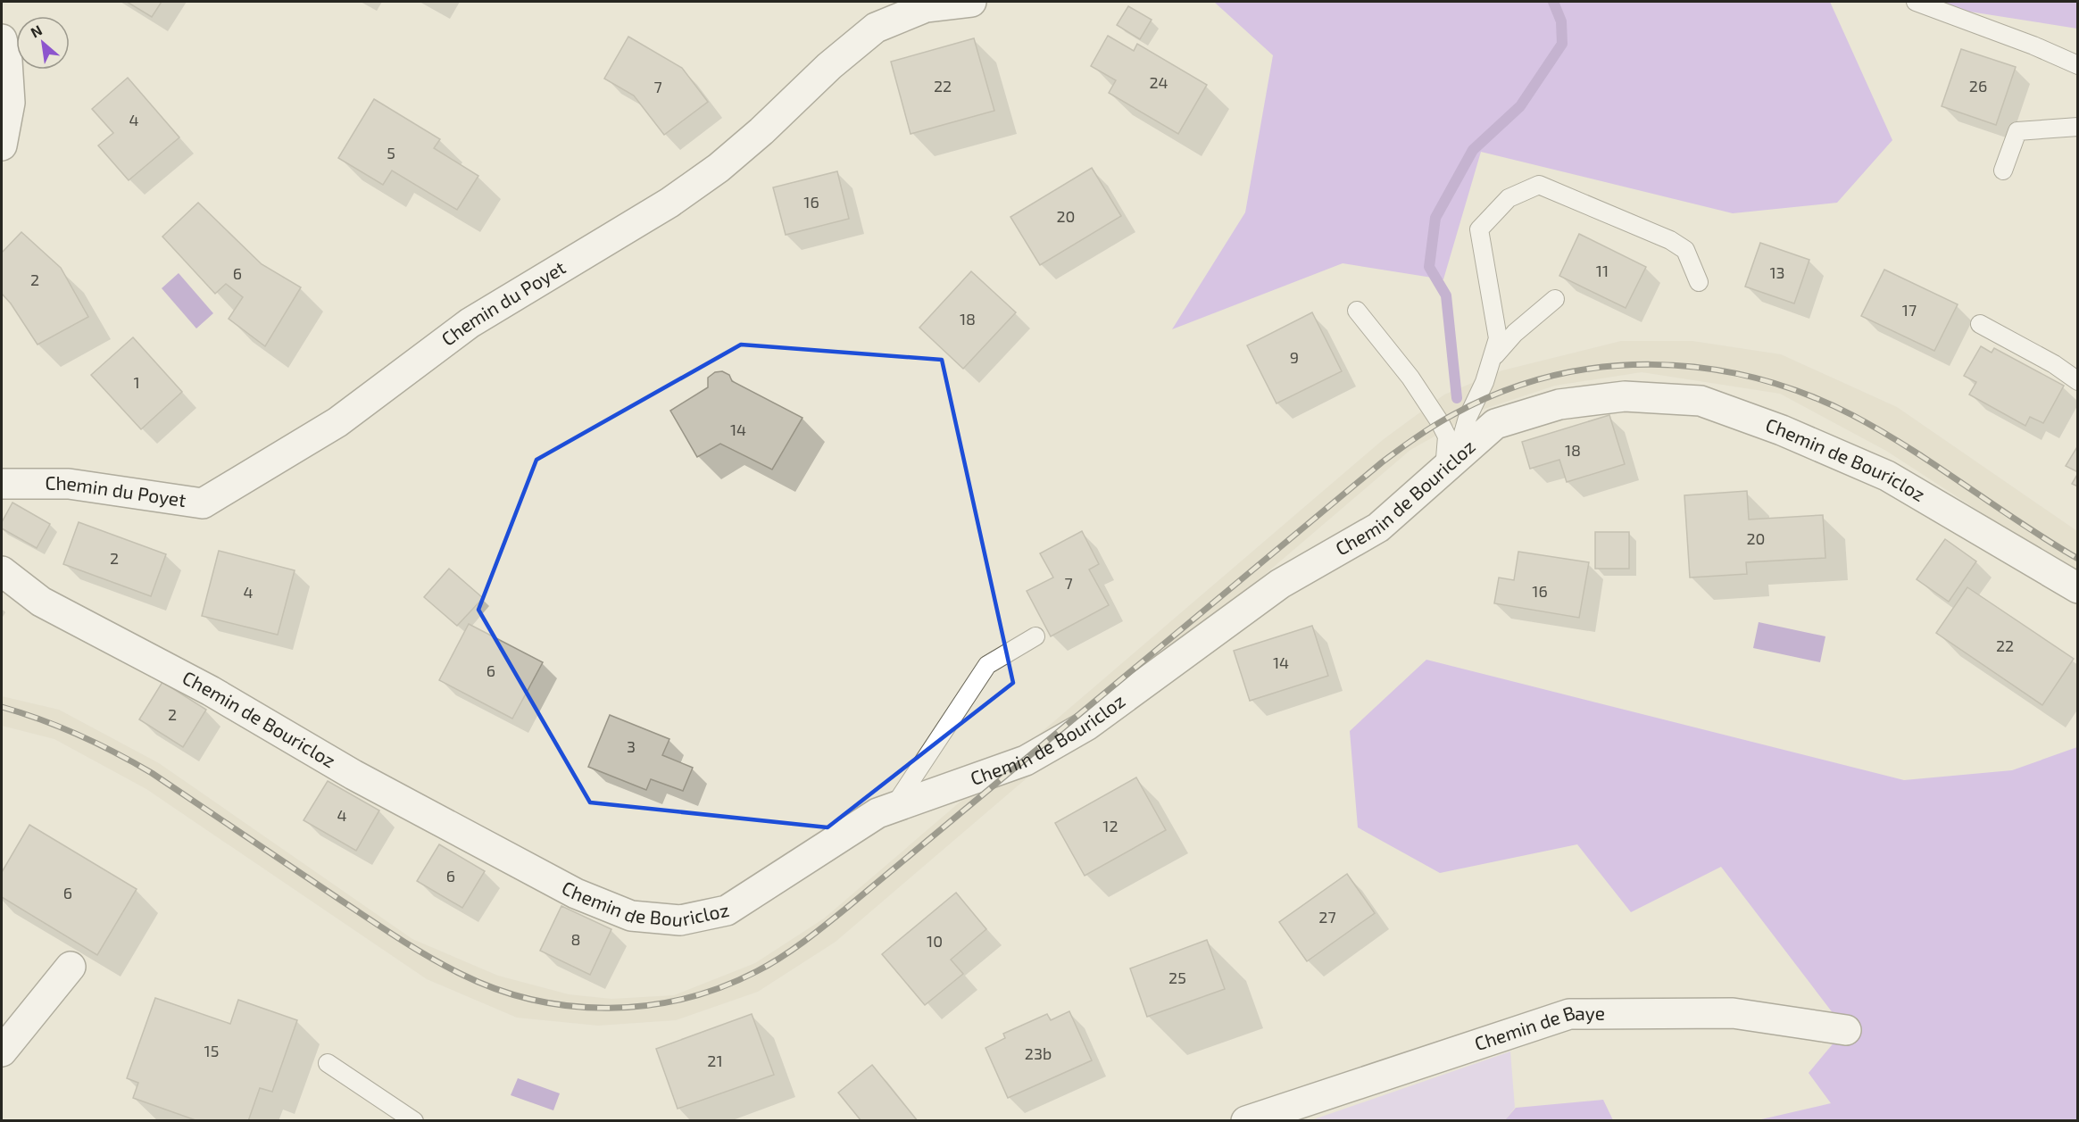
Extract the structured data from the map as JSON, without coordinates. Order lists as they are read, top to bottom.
{
  "streets": {
    "street": ["Chemin du Poyet", "Chemin de Bouricloz", "Chemin de Baye"]
  },
  "house_numbers": [
    "24",
    "22",
    "26",
    "7",
    "4",
    "5",
    "16",
    "20",
    "11",
    "13",
    "6",
    "2",
    "17",
    "18",
    "9",
    "1",
    "14",
    "18",
    "20",
    "2",
    "7",
    "16",
    "4",
    "22",
    "14",
    "6",
    "2",
    "3",
    "4",
    "12",
    "6",
    "6",
    "27",
    "8",
    "10",
    "25",
    "15",
    "23b",
    "21"
  ],
  "north": "top left"
}
